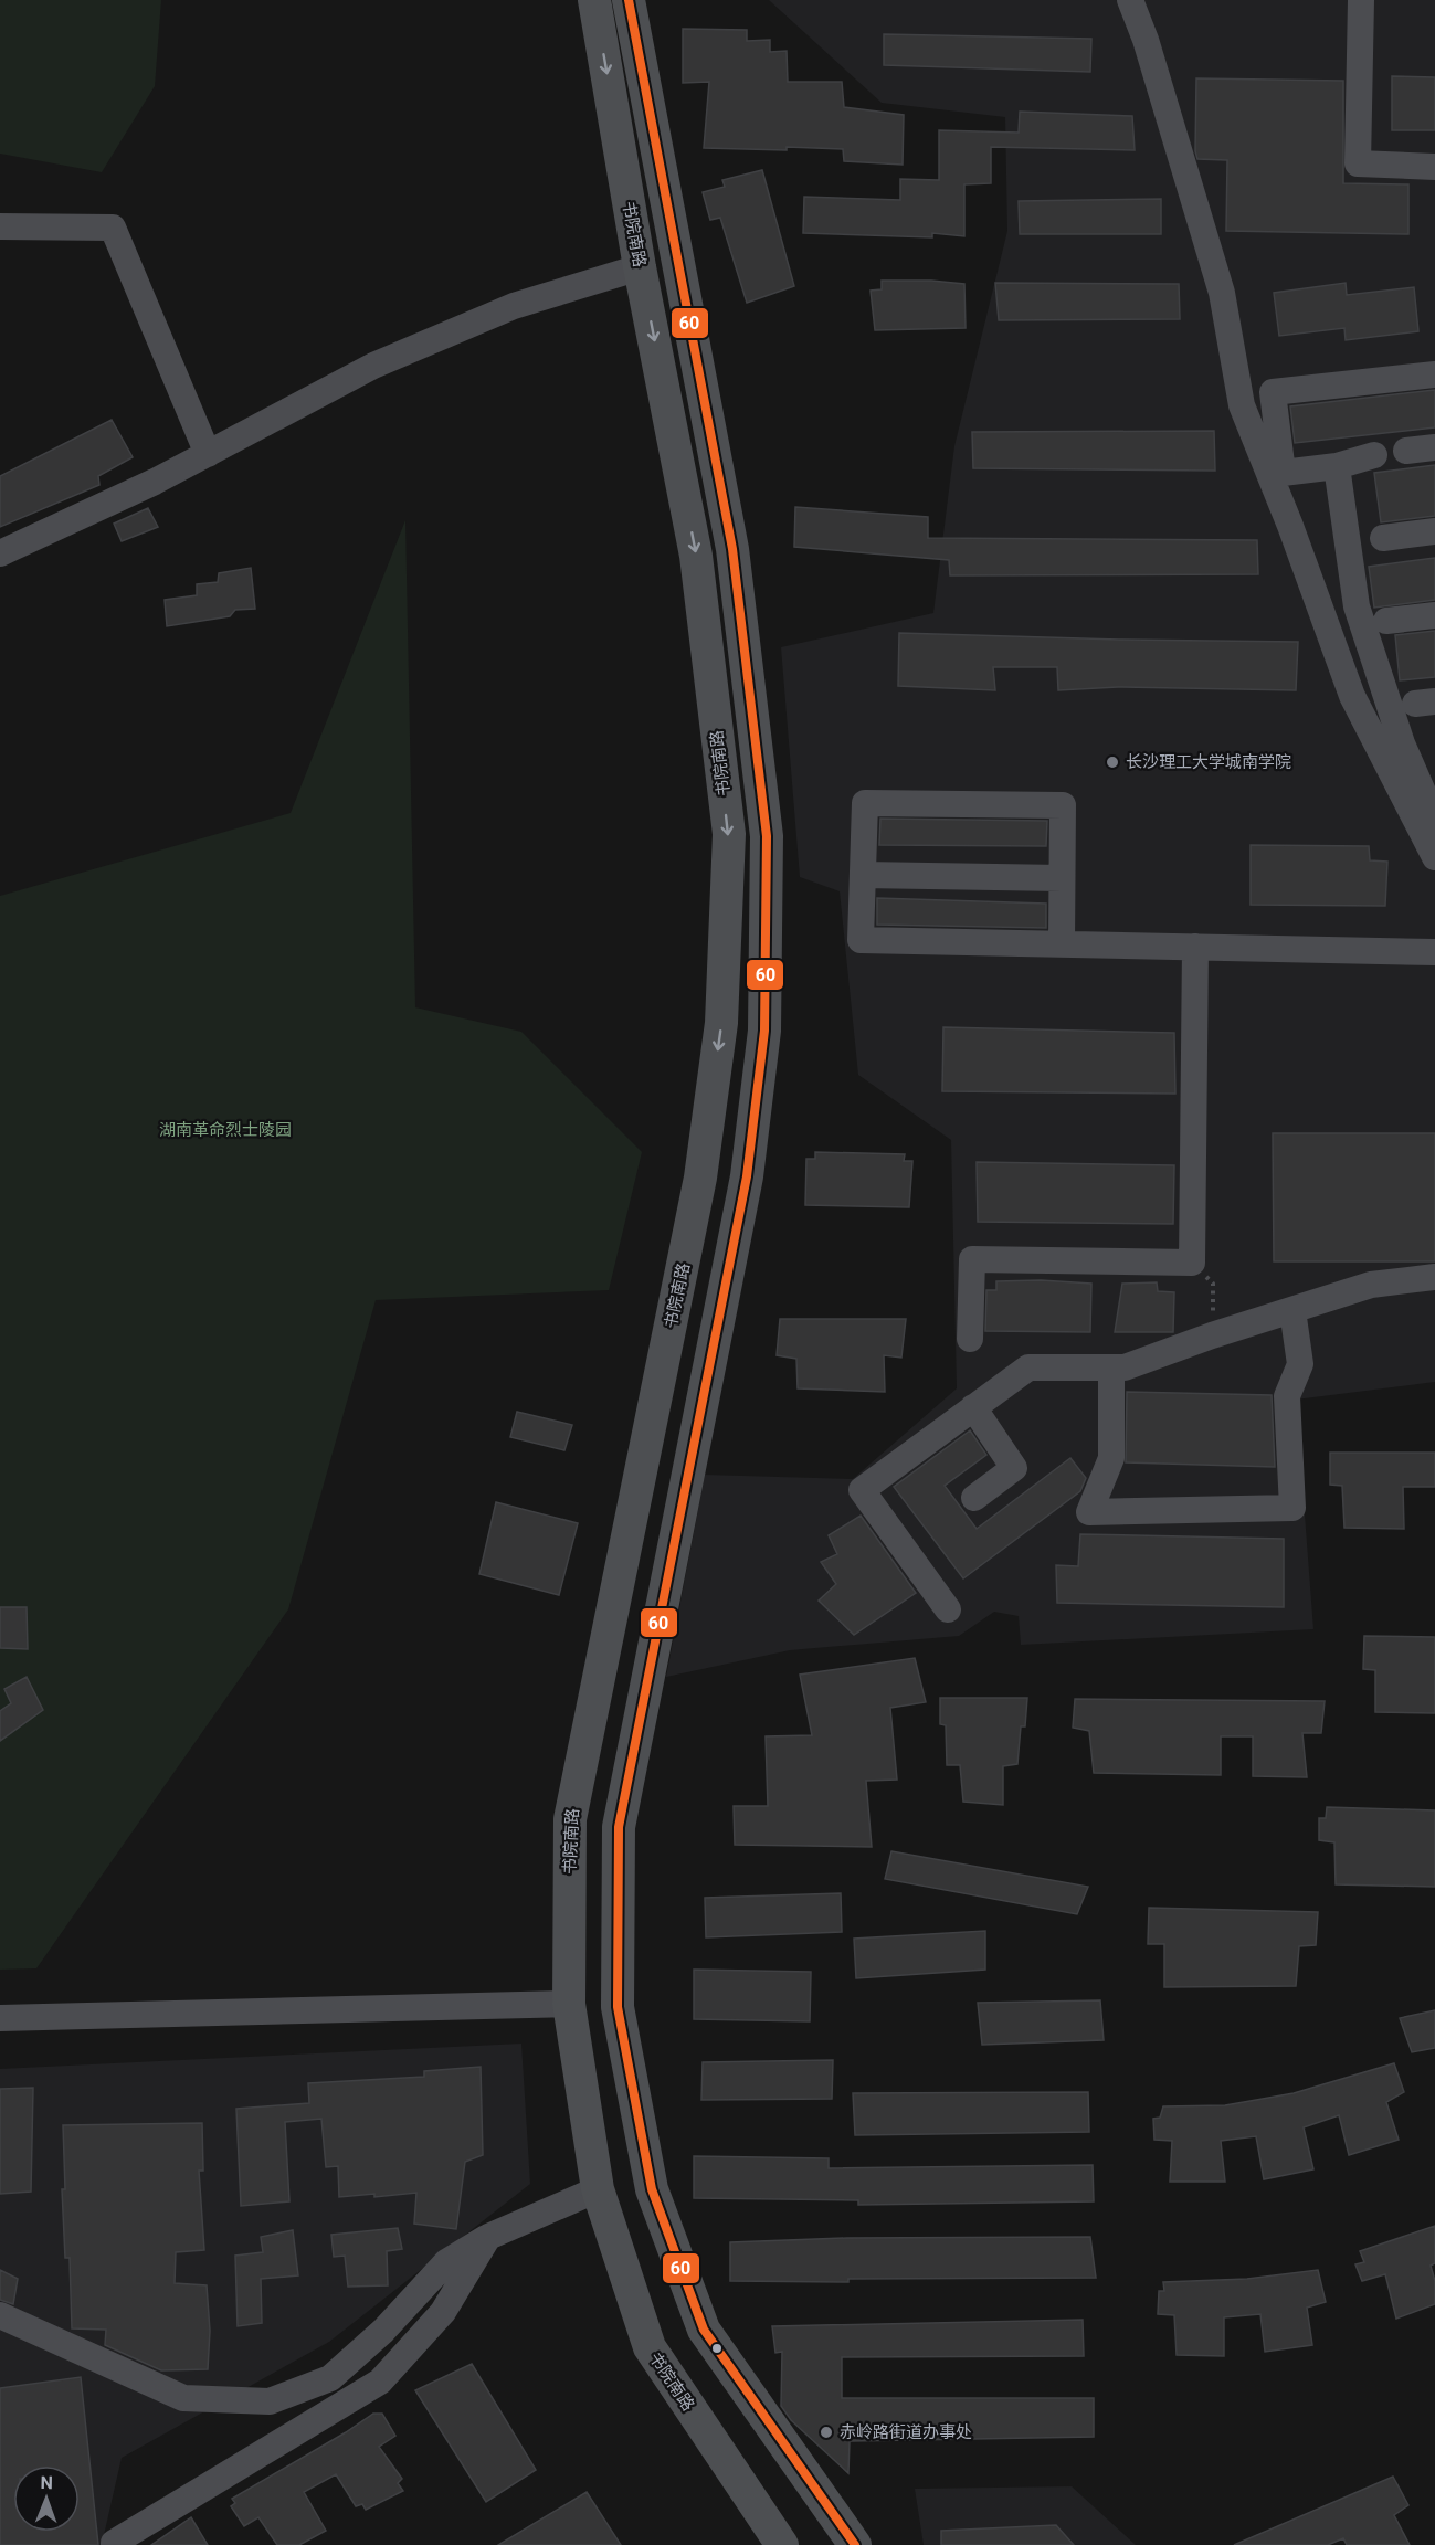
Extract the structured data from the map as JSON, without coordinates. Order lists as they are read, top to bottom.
{
  "streets": {
    "main road": ["书院南路"]
  },
  "parks": ["湖南革命烈士陵园"],
  "places": ["长沙理工大学城南学院", "赤岭路街道办事处"],
  "lines": ["transit line 60"],
  "north": "top"
}
